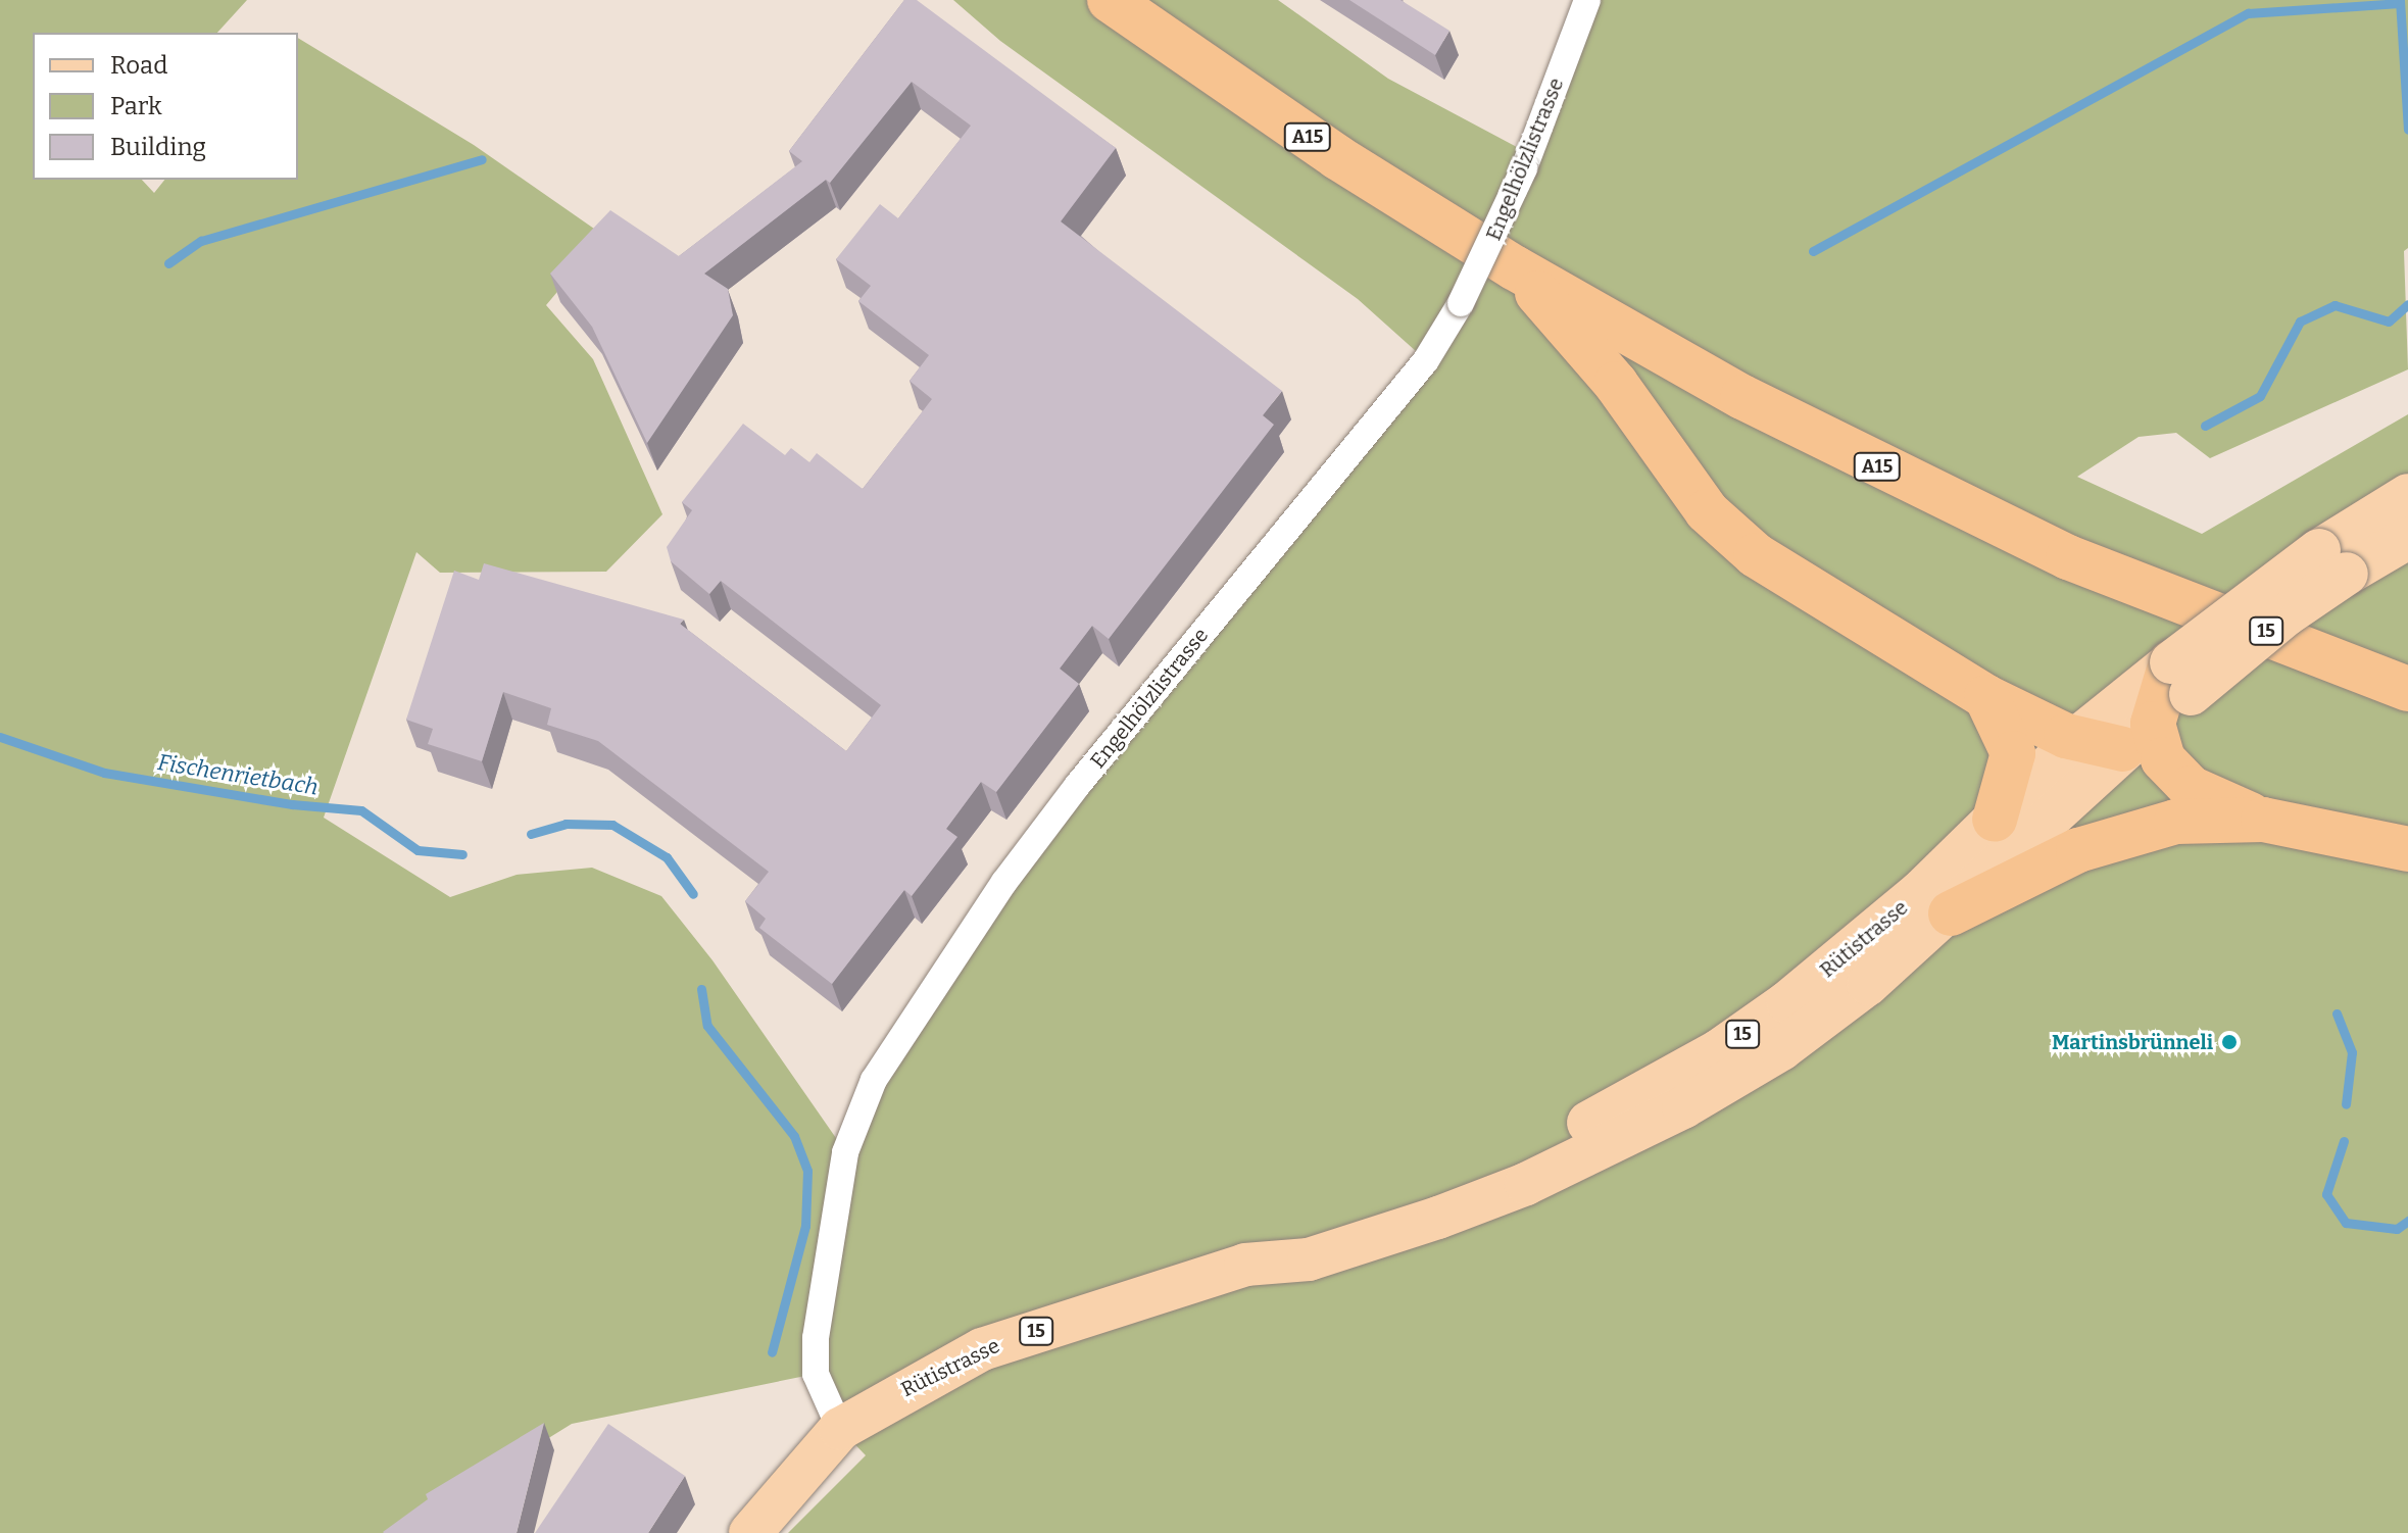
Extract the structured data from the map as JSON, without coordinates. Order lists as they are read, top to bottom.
{
  "streets": {
    "highway": ["A15"],
    "main road": ["15", "Rütistrasse"],
    "street": ["Engelhölzlistrasse"]
  },
  "crossings": [
    ["Engelhölzlistrasse", "Rütistrasse"]
  ],
  "water": ["Fischenrietbach"],
  "places": ["Martinsbrünneli"],
  "legend": ["Road", "Park", "Building"]
}
